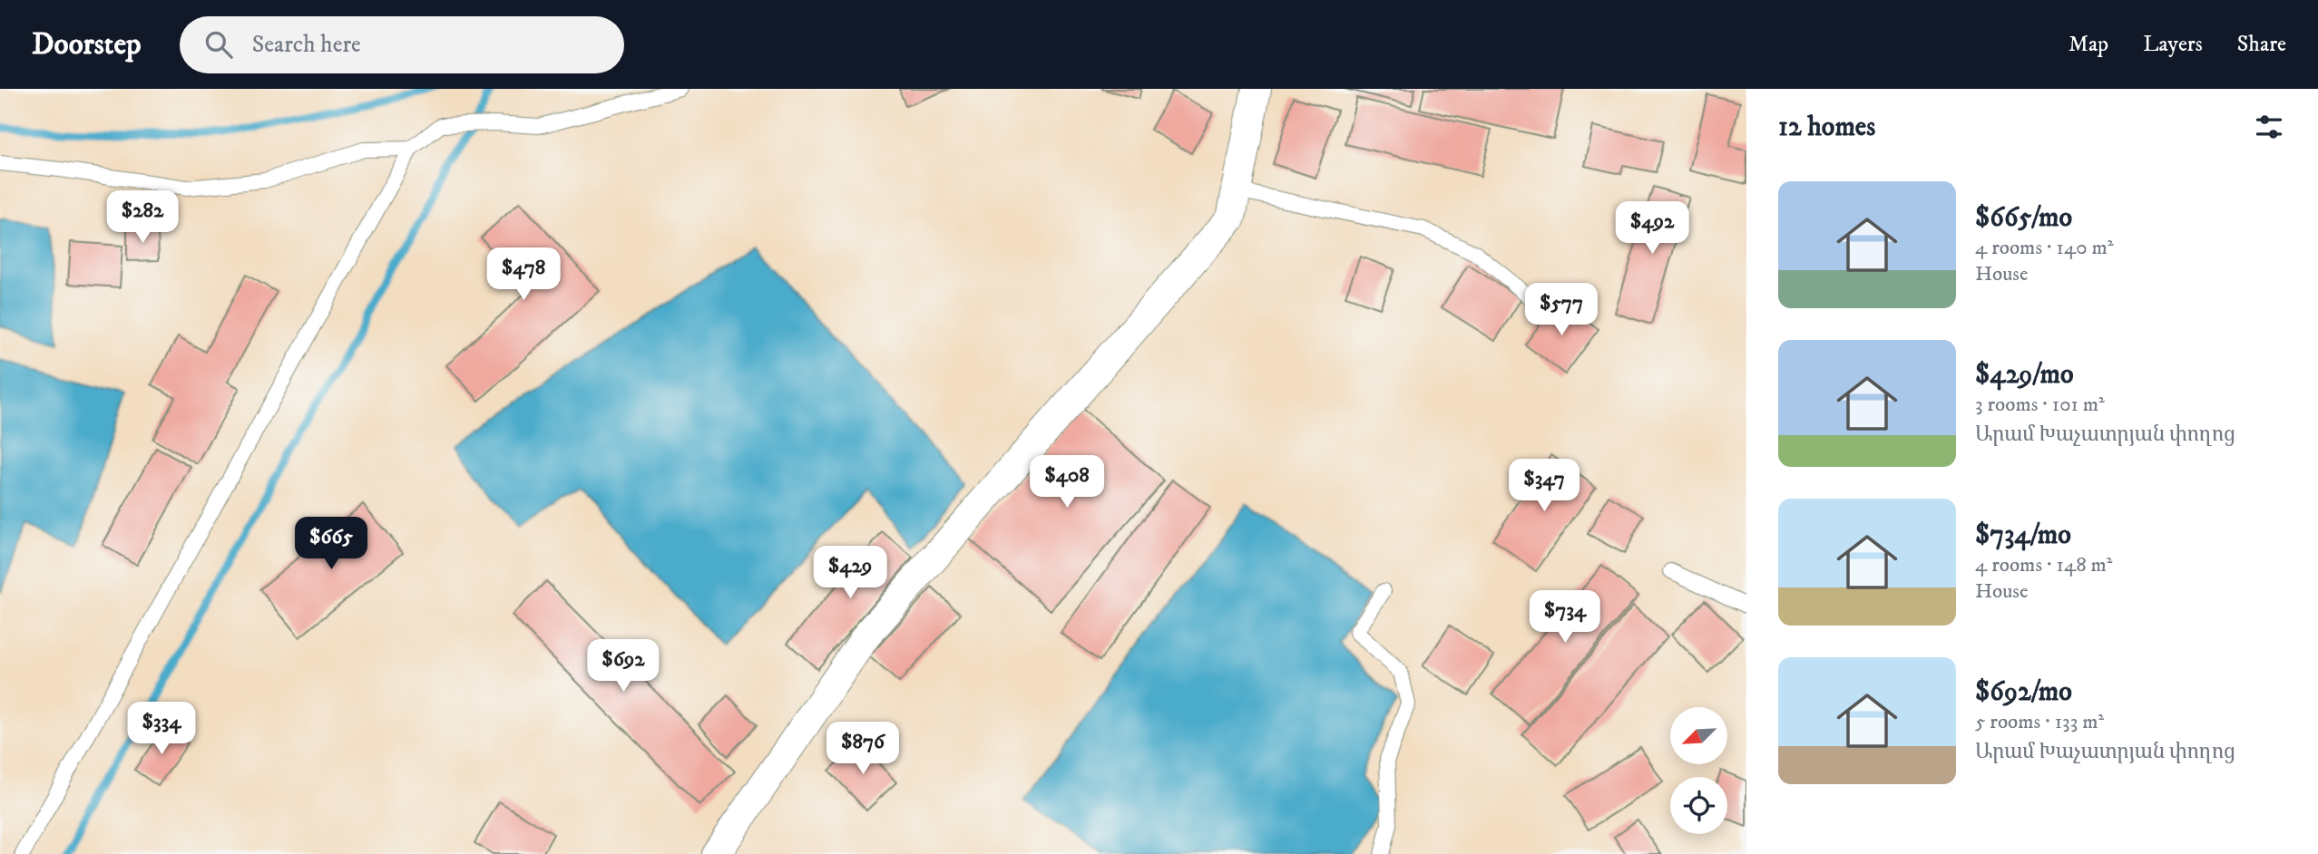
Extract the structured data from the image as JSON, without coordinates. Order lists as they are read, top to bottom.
{
  "north": "bottom left",
  "page": {
    "header": "Doorstep",
    "search": "Search here",
    "nav": ["Map", "Layers", "Share"],
    "heading": "12 homes",
    "list": [
      {
        "name": "$665/mo",
        "note": "4 rooms · 140 m² · House"
      },
      {
        "name": "$429/mo",
        "note": "3 rooms · 101 m² · Արամ Խաչատրյան փողոց"
      },
      {
        "name": "$734/mo",
        "note": "4 rooms · 148 m² · House"
      },
      {
        "name": "$692/mo",
        "note": "5 rooms · 133 m² · Արամ Խաչատրյան փողոց"
      }
    ],
    "price": [
      "$282",
      "$492",
      "$478",
      "$577",
      "$408",
      "$347",
      "$665",
      "$429",
      "$734",
      "$692",
      "$334",
      "$876"
    ]
  }
}
